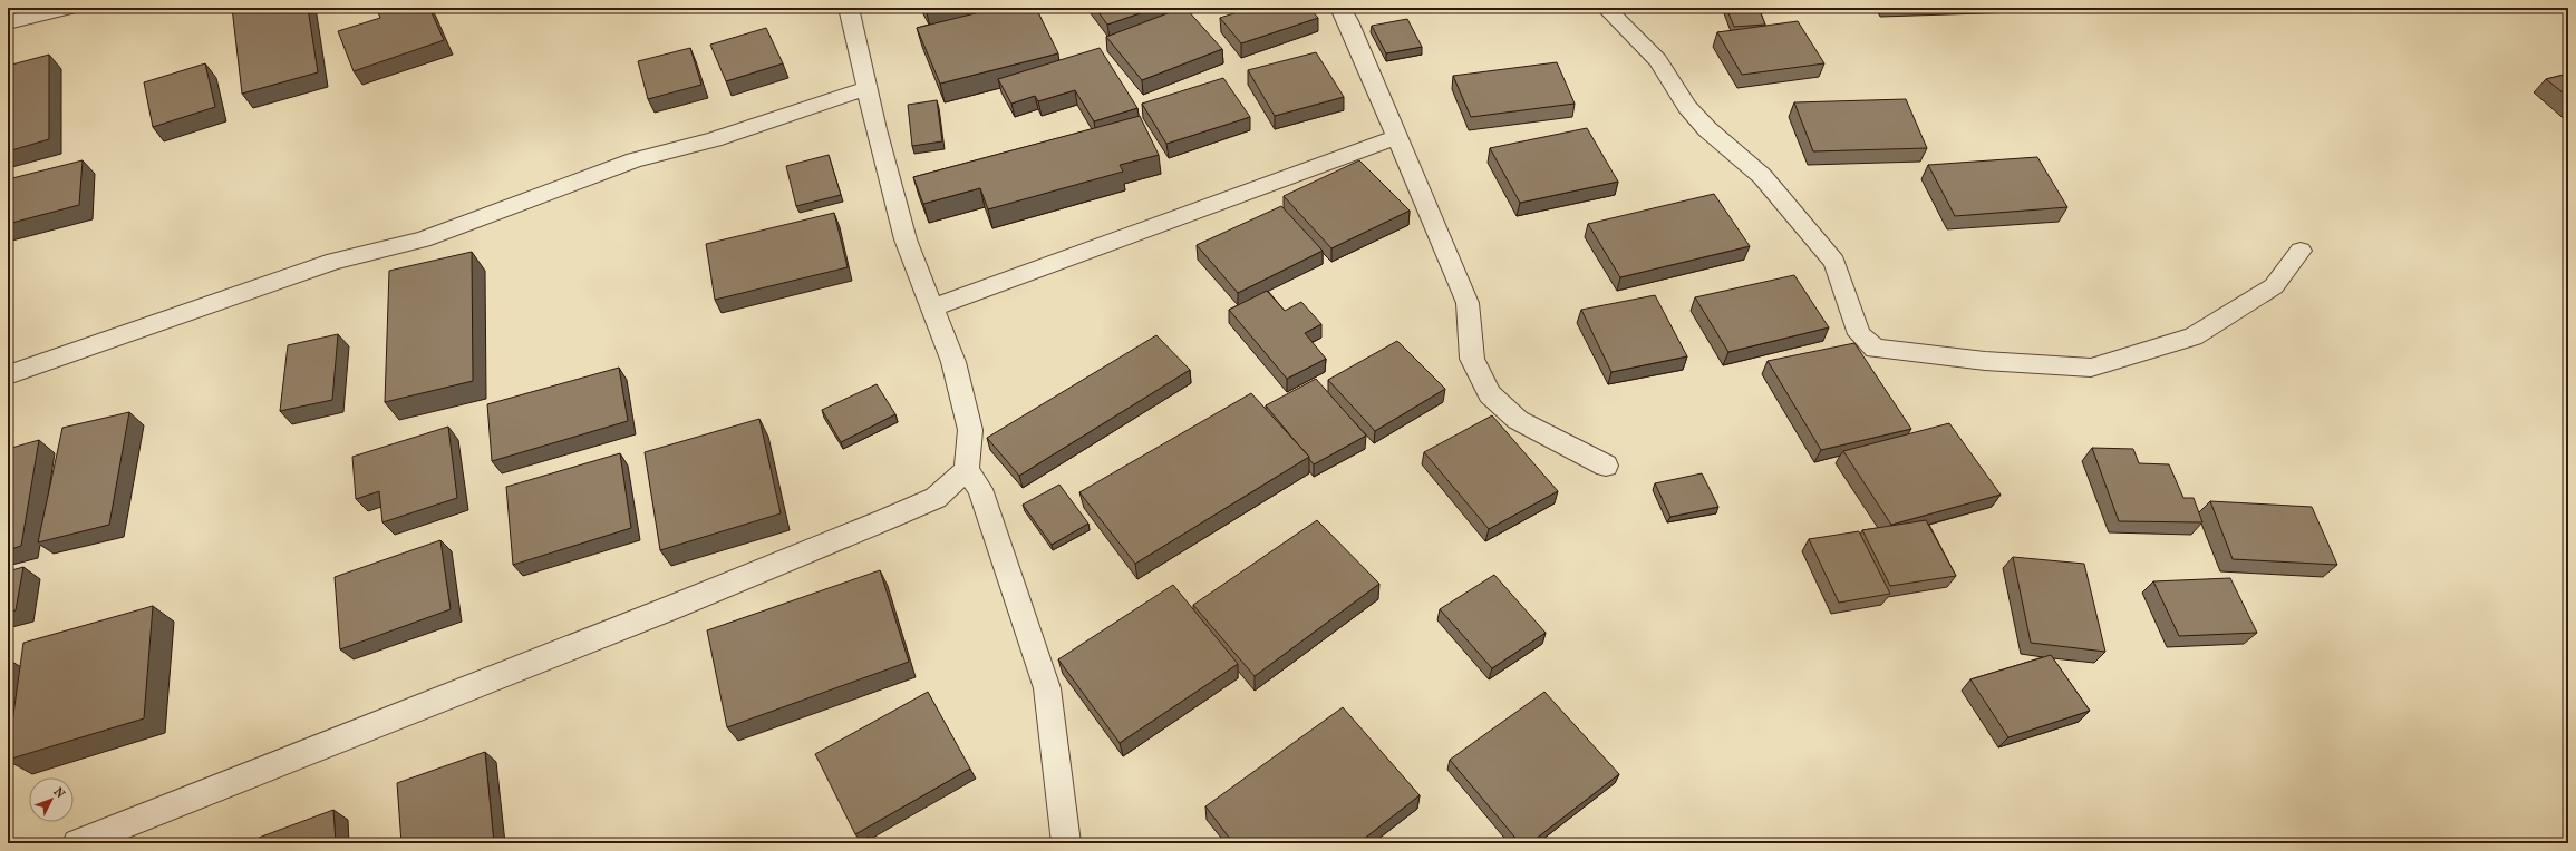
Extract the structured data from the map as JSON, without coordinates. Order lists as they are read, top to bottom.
{
  "north": "top right"
}
